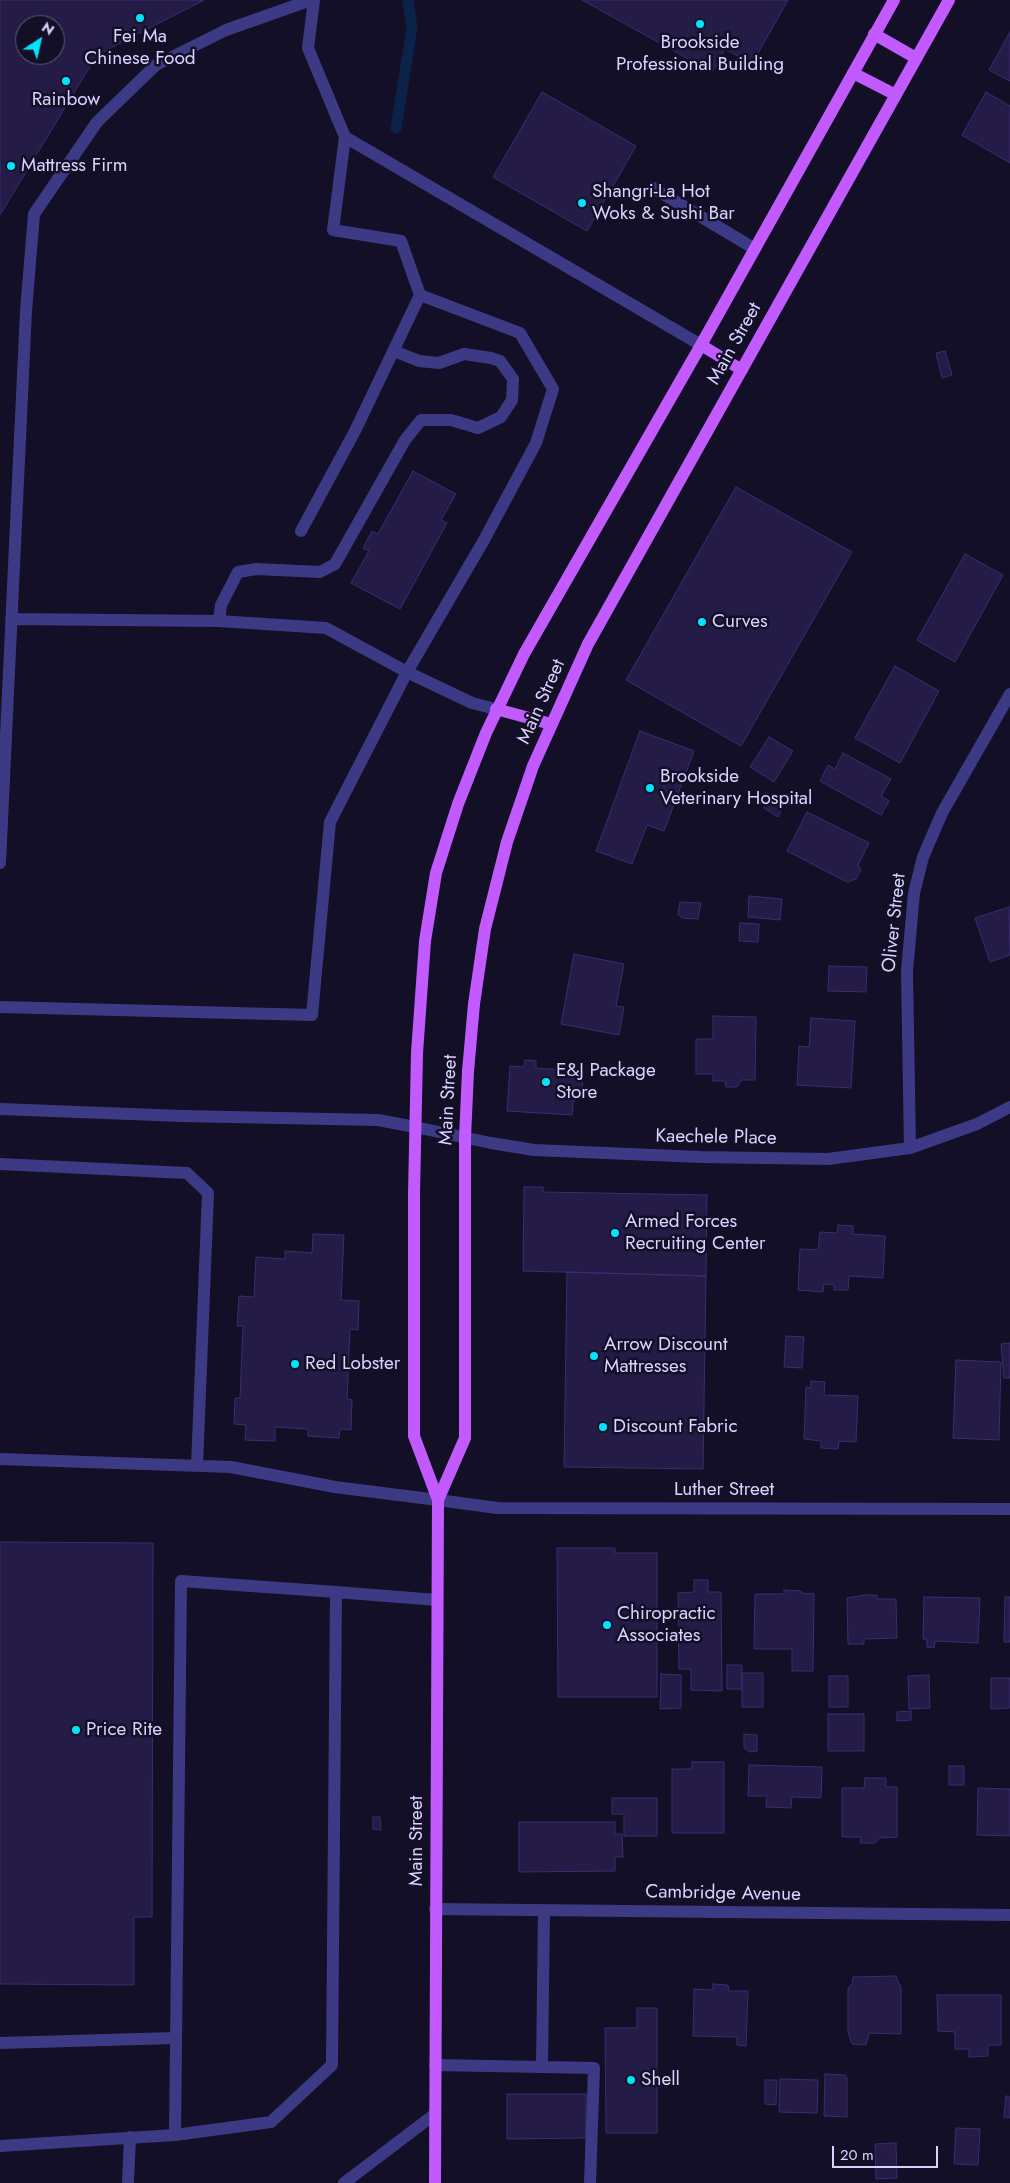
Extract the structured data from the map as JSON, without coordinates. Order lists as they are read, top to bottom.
{
  "streets": {
    "main road": ["Main Street"],
    "street": [
      "Oliver Street",
      "Kaechele Place",
      "Luther Street",
      "Cambridge Avenue"
    ]
  },
  "crossings": [
    ["Main Street", "Kaechele Place"],
    ["Main Street", "Luther Street"],
    ["Main Street", "Cambridge Avenue"],
    ["Oliver Street", "Kaechele Place"]
  ],
  "places": [
    "Fei Ma Chinese Food",
    "Brookside Professional Building",
    "Rainbow",
    "Mattress Firm",
    "Shangri-La Hot Woks & Sushi Bar",
    "Curves",
    "Brookside Veterinary Hospital",
    "E&J Package Store",
    "Armed Forces Recruiting Center",
    "Arrow Discount Mattresses",
    "Red Lobster",
    "Discount Fabric",
    "Chiropractic Associates",
    "Price Rite",
    "Shell"
  ],
  "scale_bar": "20 m",
  "north": "top right"
}
